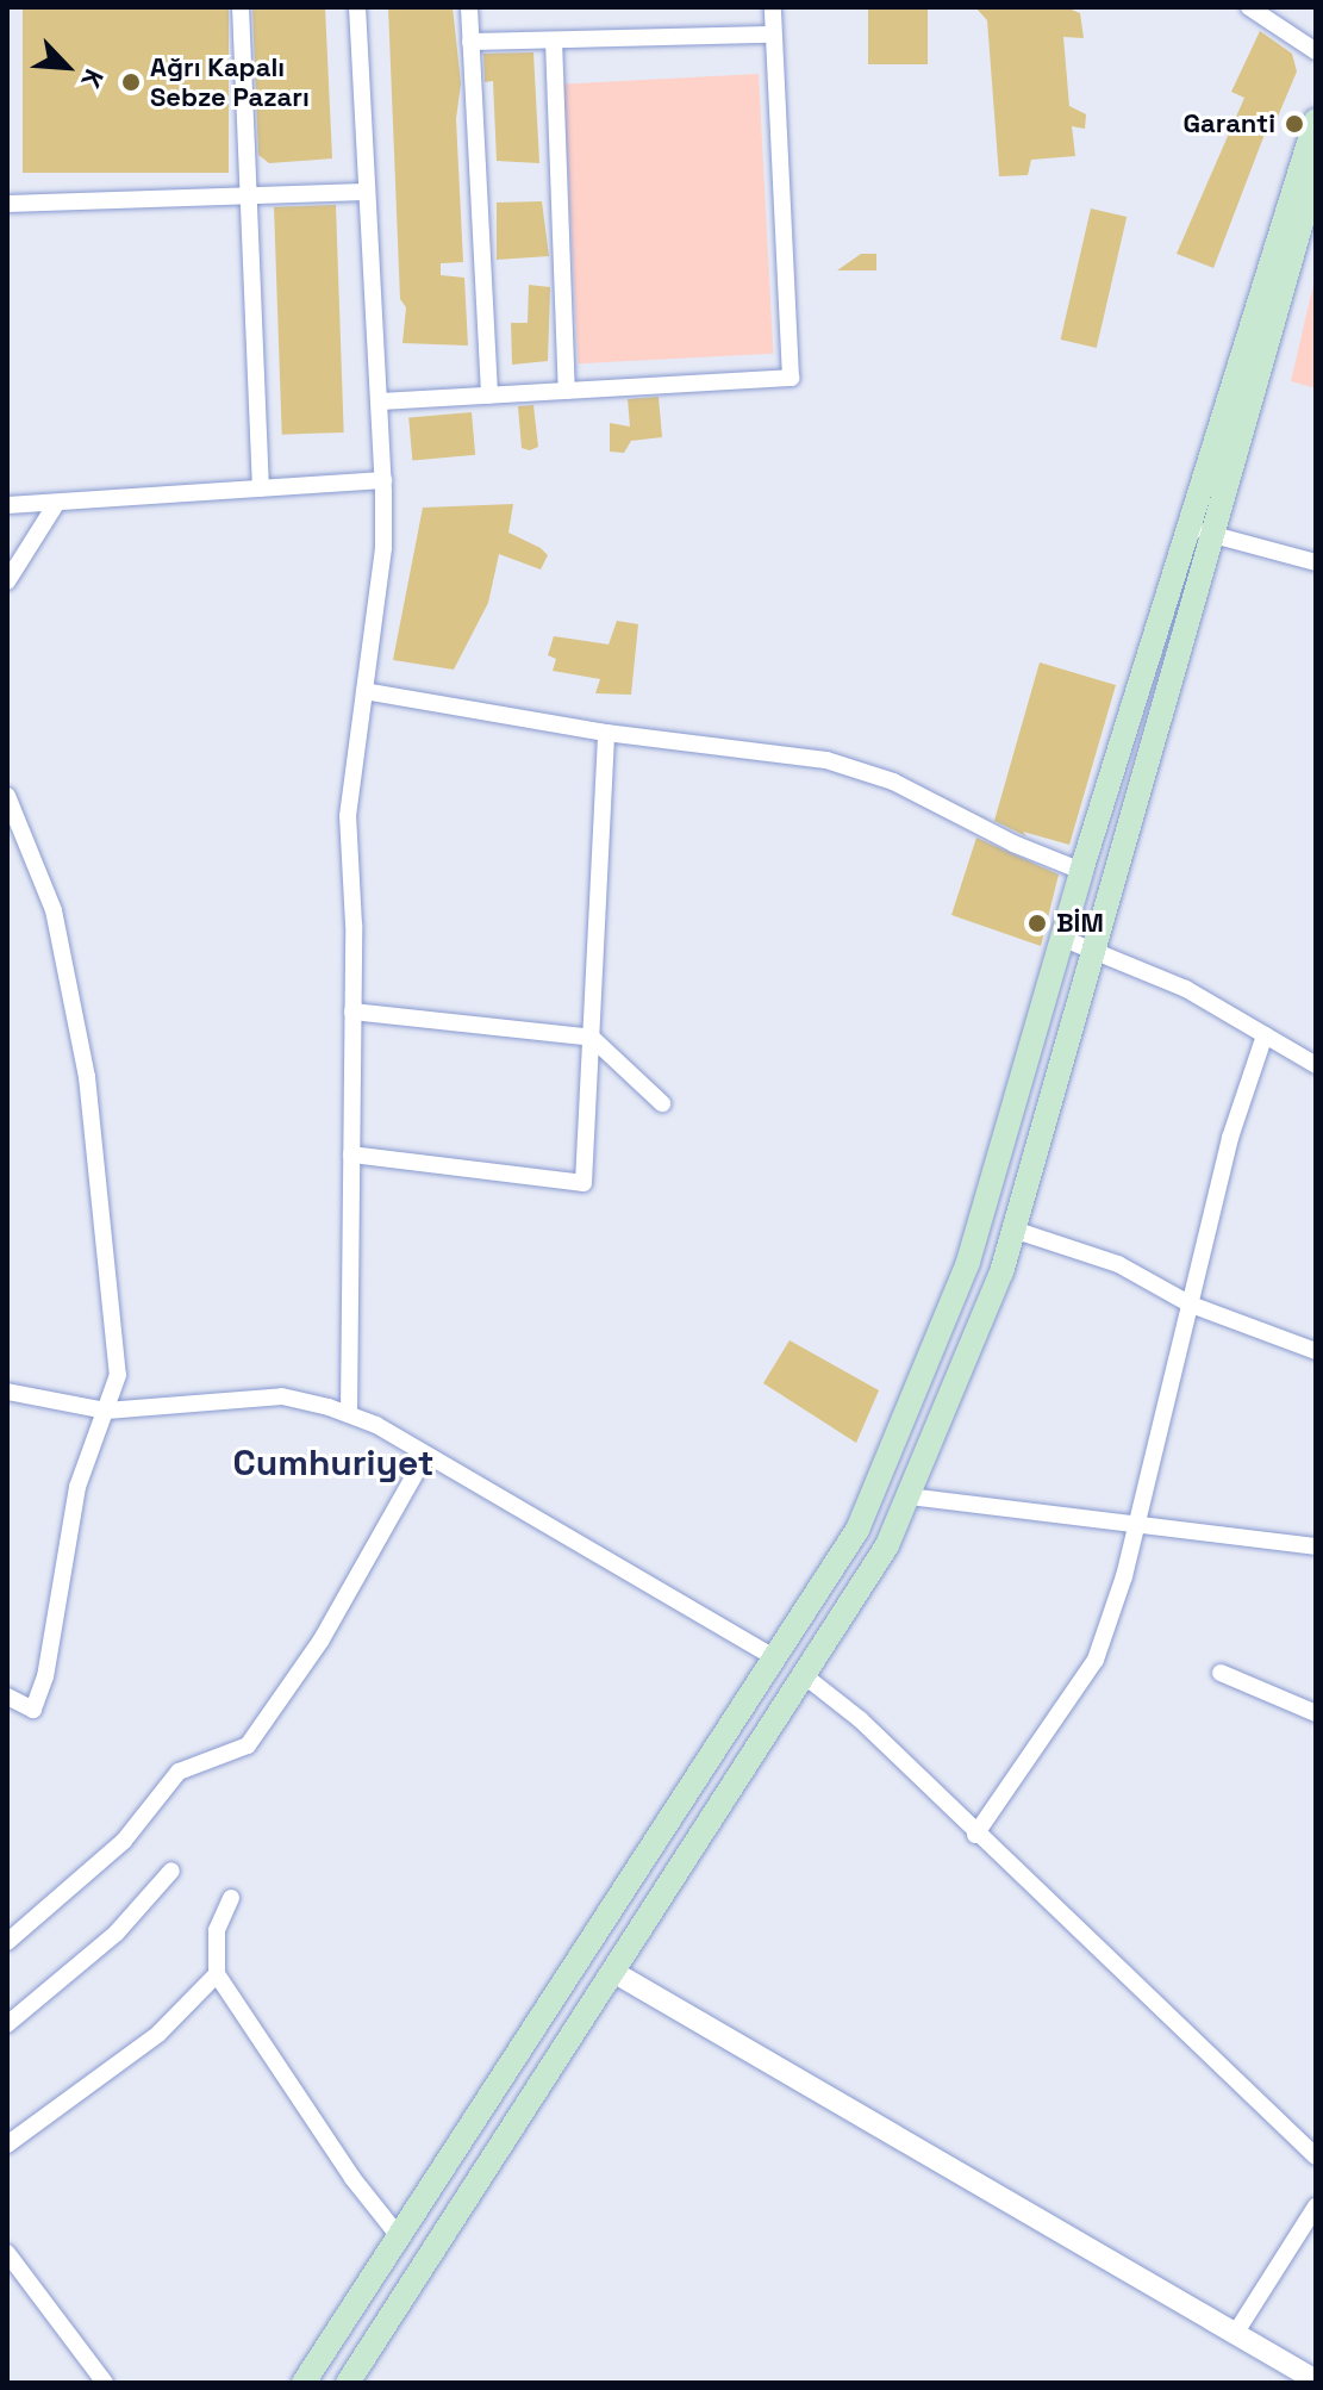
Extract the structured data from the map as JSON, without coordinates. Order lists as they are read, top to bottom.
{
  "districts": ["Cumhuriyet"],
  "places": ["Ağrı Kapalı Sebze Pazarı", "Garanti", "BİM"],
  "north": "bottom right"
}
